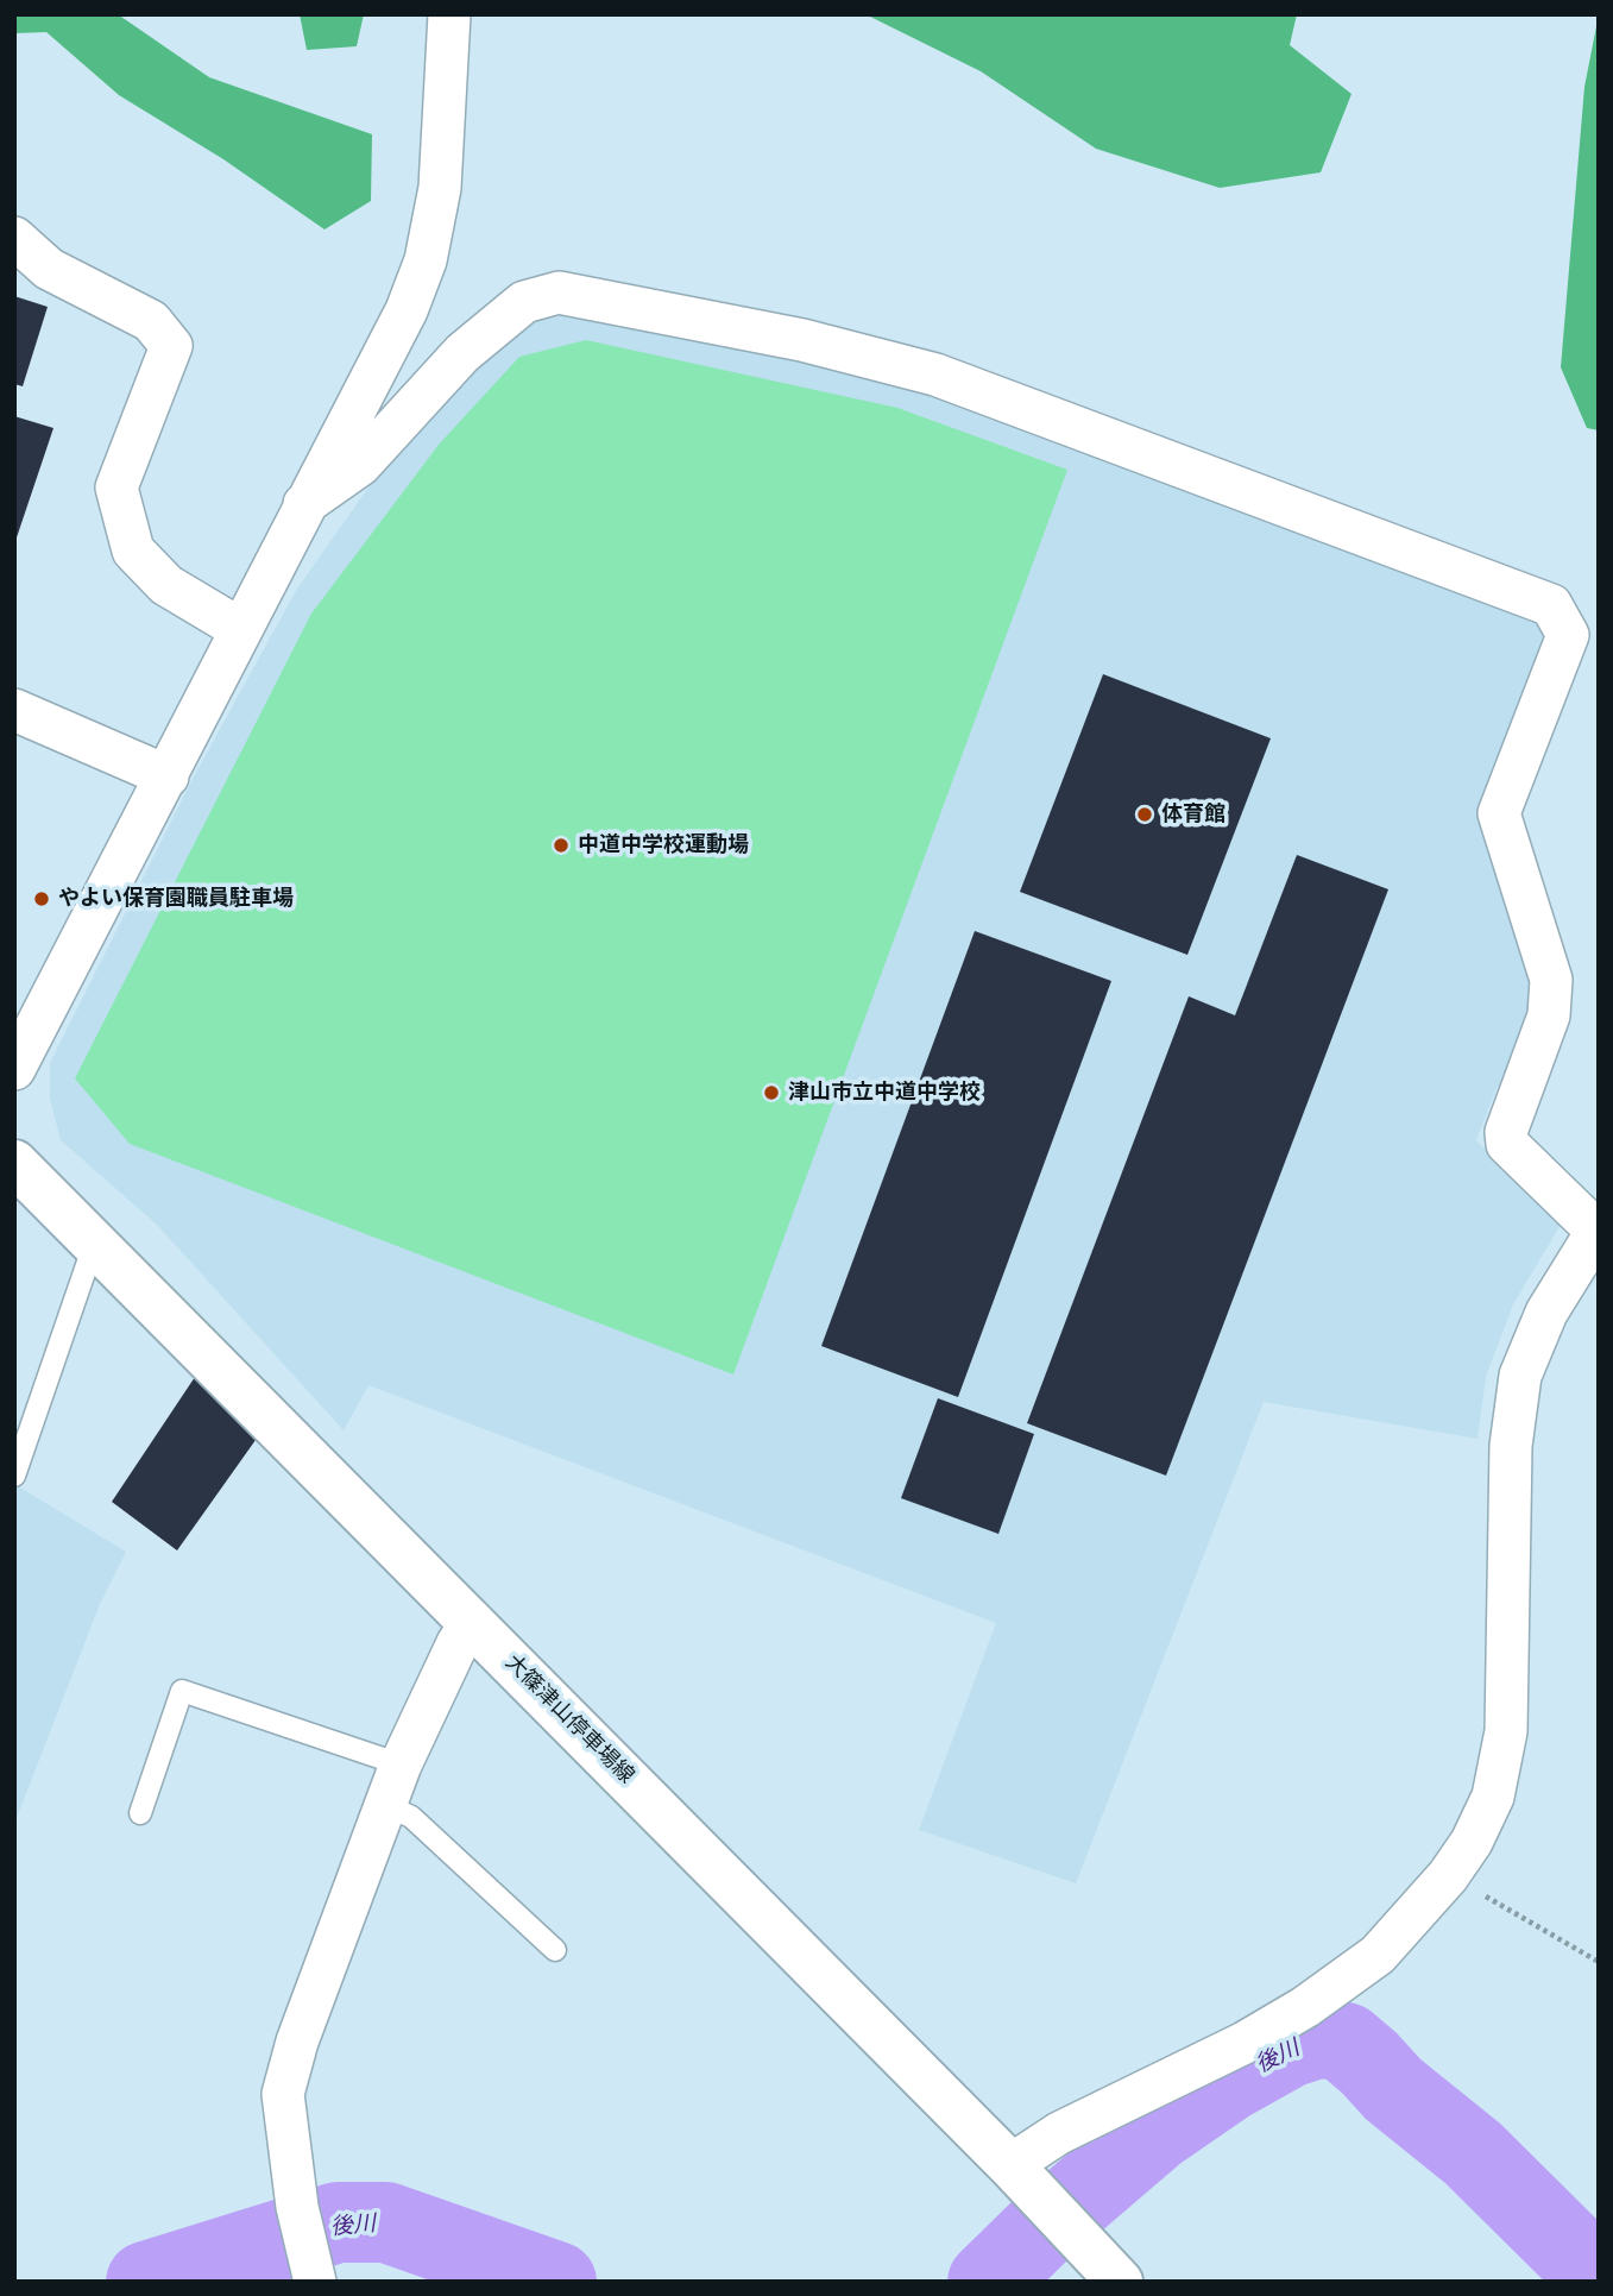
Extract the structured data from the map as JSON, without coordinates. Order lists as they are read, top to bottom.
{
  "streets": {
    "main road": ["大篠津山停車場線"]
  },
  "water": ["後川"],
  "places": [
    "体育館",
    "中道中学校運動場",
    "やよい保育園職員駐車場",
    "津山市立中道中学校"
  ]
}
